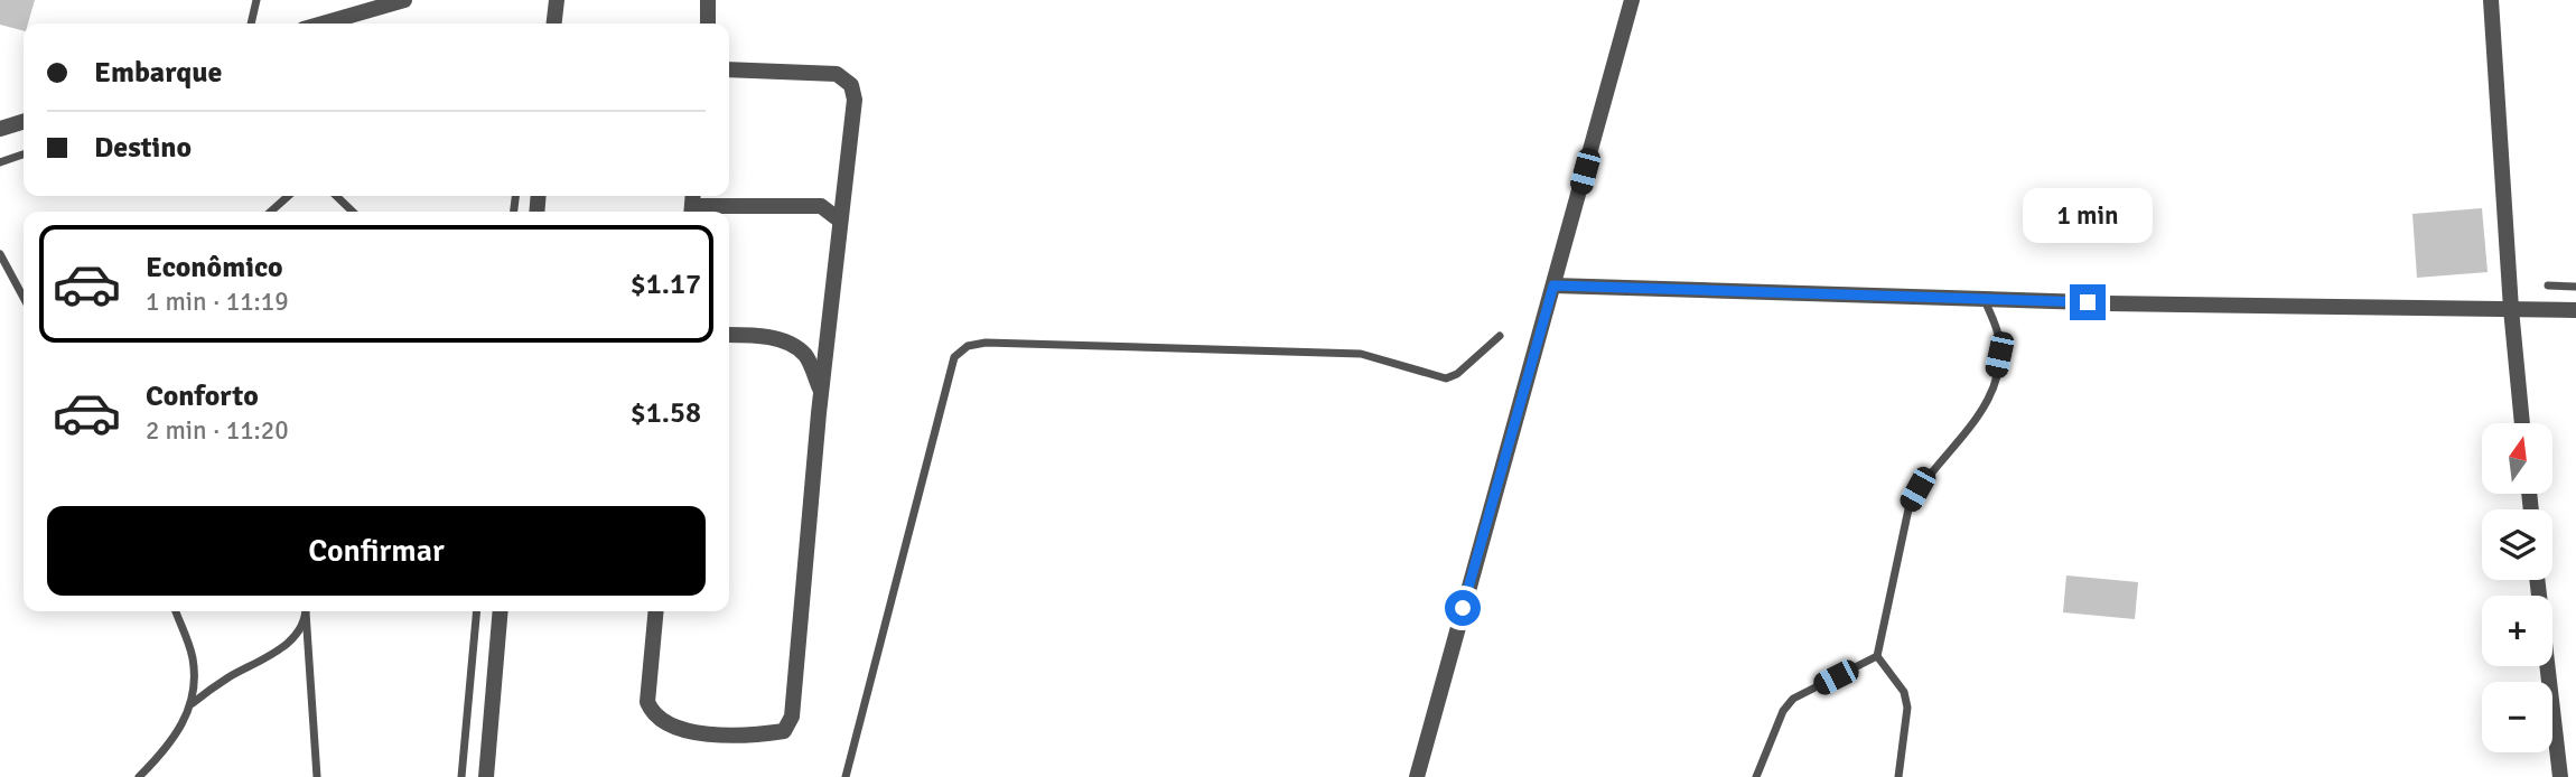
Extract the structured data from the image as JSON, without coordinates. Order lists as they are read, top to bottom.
{
  "north": "top",
  "page": {
    "banner": ["Embarque", "Destino"],
    "bubble": "1 min",
    "list": [
      {
        "name": "Econômico",
        "note": "1 min · 11:19",
        "value": "$1.17"
      },
      {
        "name": "Conforto",
        "note": "2 min · 11:20",
        "value": "$1.58"
      }
    ],
    "map_buttons": ["+", "−"],
    "buttons": "Confirmar"
  }
}
